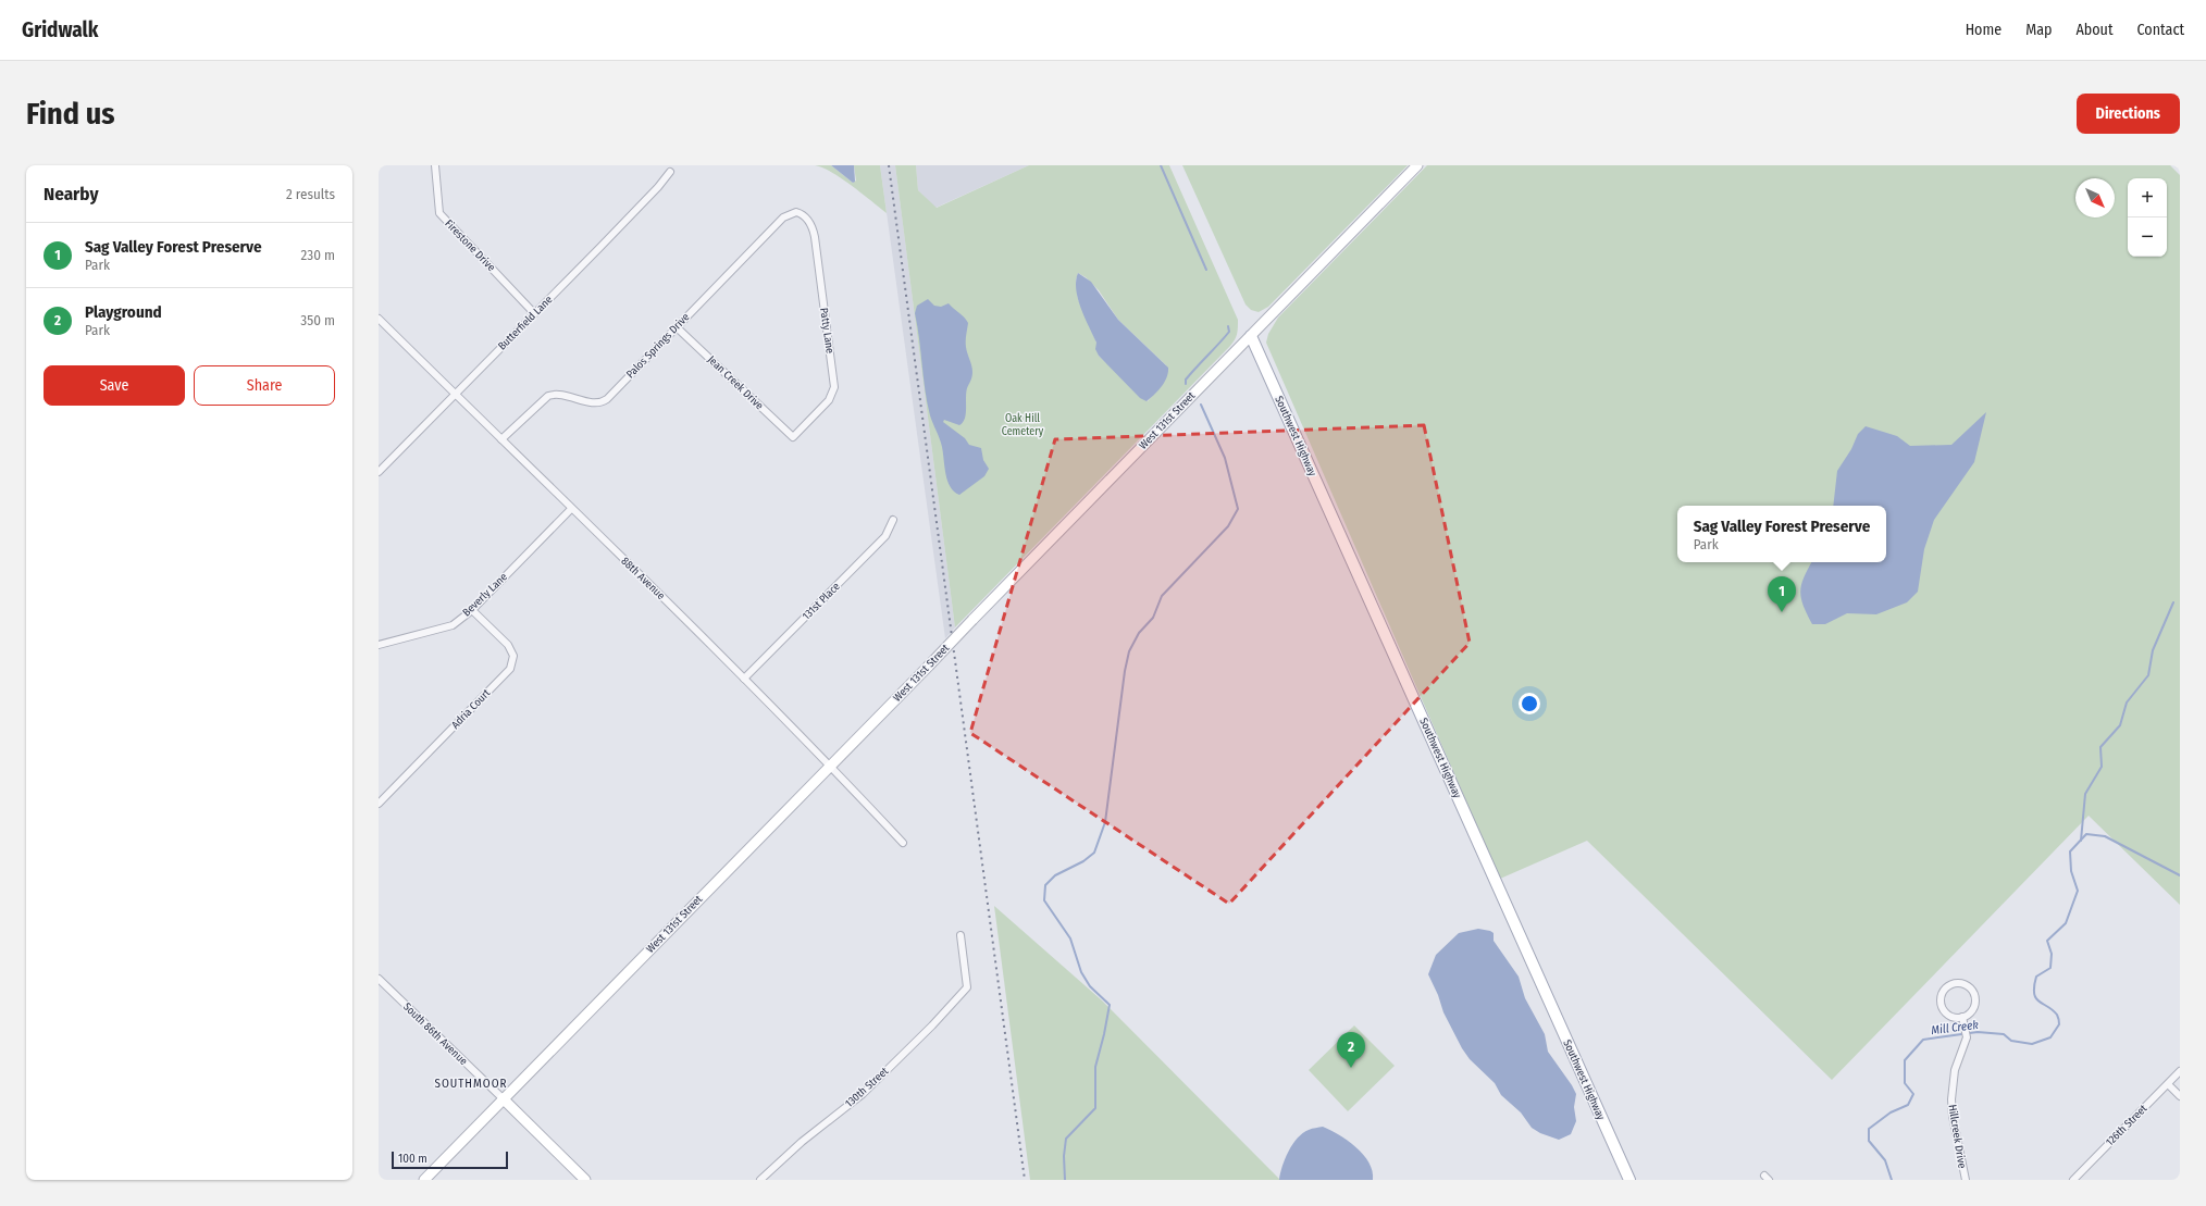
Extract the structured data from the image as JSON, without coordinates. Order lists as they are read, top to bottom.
{
  "streets": {
    "main road": ["Southwest Highway"],
    "street": [
      "Firestone Drive",
      "Butterfield Lane",
      "Patty Lane",
      "Palos Springs Drive",
      "Jean Creek Drive",
      "West 131st Street",
      "88th Avenue",
      "Beverly Lane",
      "131st Place",
      "Adria Court",
      "South 86th Avenue",
      "130th Street",
      "126th Street",
      "Hillcreek Drive"
    ]
  },
  "crossings": [
    ["Firestone Drive", "Butterfield Lane"],
    ["Butterfield Lane", "88th Avenue"],
    ["Patty Lane", "Palos Springs Drive"],
    ["Patty Lane", "Jean Creek Drive"],
    ["Palos Springs Drive", "Jean Creek Drive"],
    ["Palos Springs Drive", "88th Avenue"],
    ["West 131st Street", "Southwest Highway"],
    ["West 131st Street", "88th Avenue"],
    ["West 131st Street", "South 86th Avenue"],
    ["88th Avenue", "Beverly Lane"],
    ["88th Avenue", "131st Place"],
    ["Beverly Lane", "Adria Court"]
  ],
  "districts": ["SOUTHMOOR"],
  "water": ["Mill Creek"],
  "parks": ["Oak Hill Cemetery"],
  "scale_bar": "100 m",
  "north": "bottom right",
  "page": {
    "header": "Gridwalk",
    "nav": [
      "Home",
      "Map",
      "About",
      "Contact"
    ],
    "buttons": [
      "Directions",
      ["Save", "Share"]
    ],
    "title": "Find us",
    "heading": ["Nearby", "2 results"],
    "map_buttons": ["+", "−"],
    "list": [
      {
        "mark": "1",
        "name": "Sag Valley Forest Preserve",
        "note": "Park",
        "value": "230 m"
      },
      {
        "mark": "2",
        "name": "Playground",
        "note": "Park",
        "value": "350 m"
      }
    ],
    "popup": ["Sag Valley Forest Preserve", "Park"],
    "pins": ["1", "2"],
    "scale": "100 m"
  }
}
